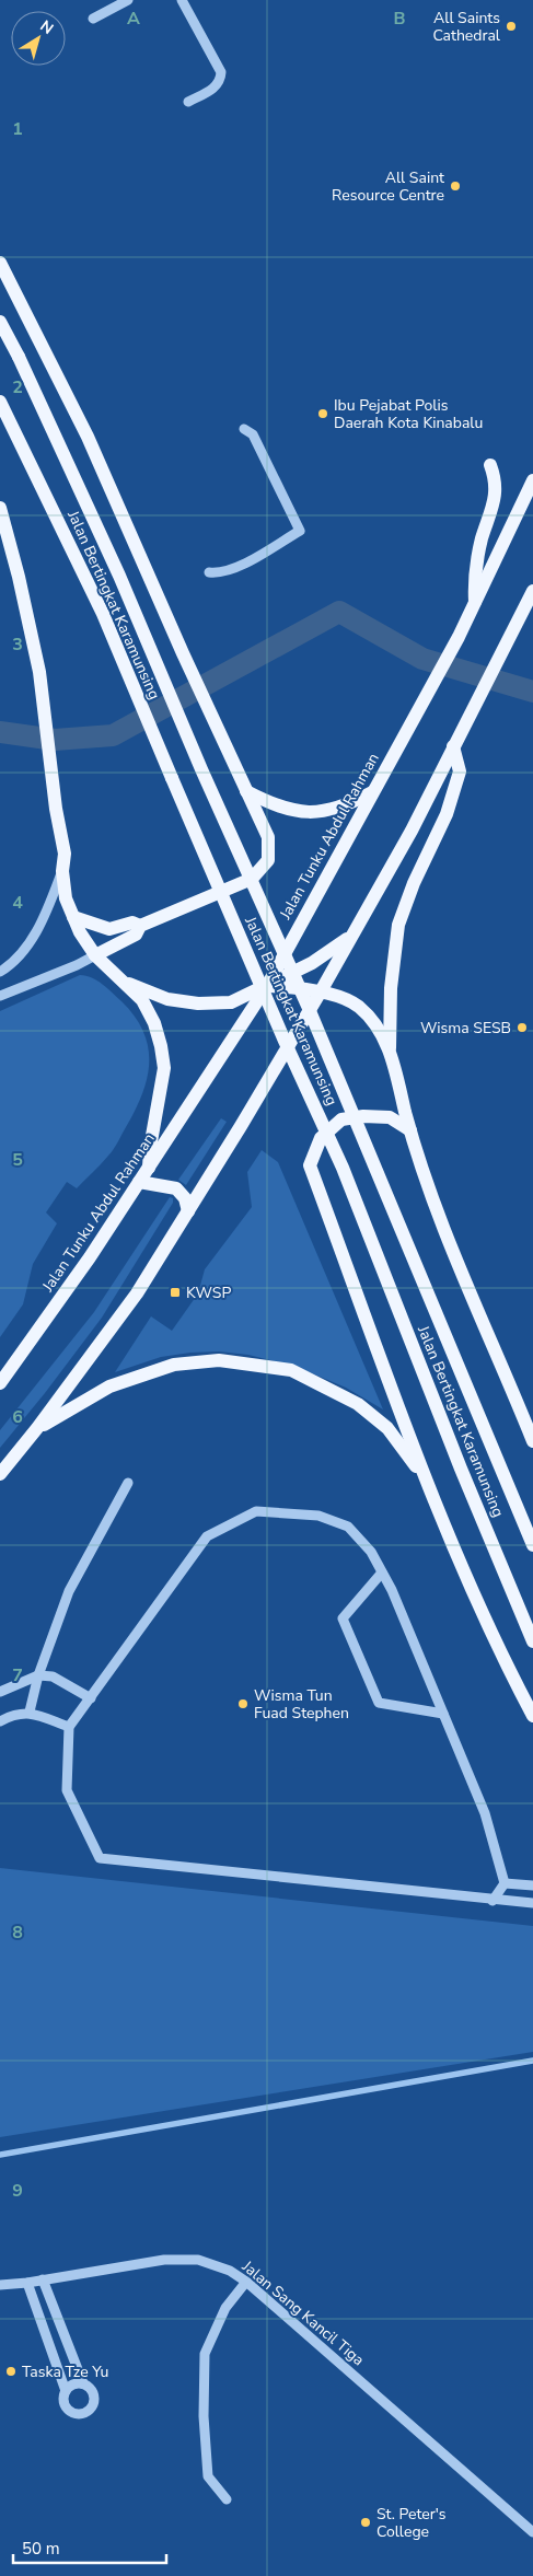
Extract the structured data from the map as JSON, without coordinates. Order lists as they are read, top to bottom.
{
  "streets": {
    "main road": ["Jalan Bertingkat Karamunsing", "Jalan Tunku Abdul Rahman"],
    "street": ["Jalan Sang Kancil Tiga"]
  },
  "places": {
    "other": [
      "All Saints Cathedral",
      "All Saint Resource Centre",
      "Ibu Pejabat Polis Daerah Kota Kinabalu",
      "Wisma SESB",
      "Wisma Tun Fuad Stephen",
      "Taska Tze Yu",
      "St. Peter's College"
    ],
    "transit": ["KWSP"]
  },
  "scale_bar": "50 m",
  "north": "top right",
  "grid": {
    "columns": ["A", "B"],
    "rows": [
      "1",
      "2",
      "3",
      "4",
      "5",
      "6",
      "7",
      "8",
      "9"
    ]
  }
}
